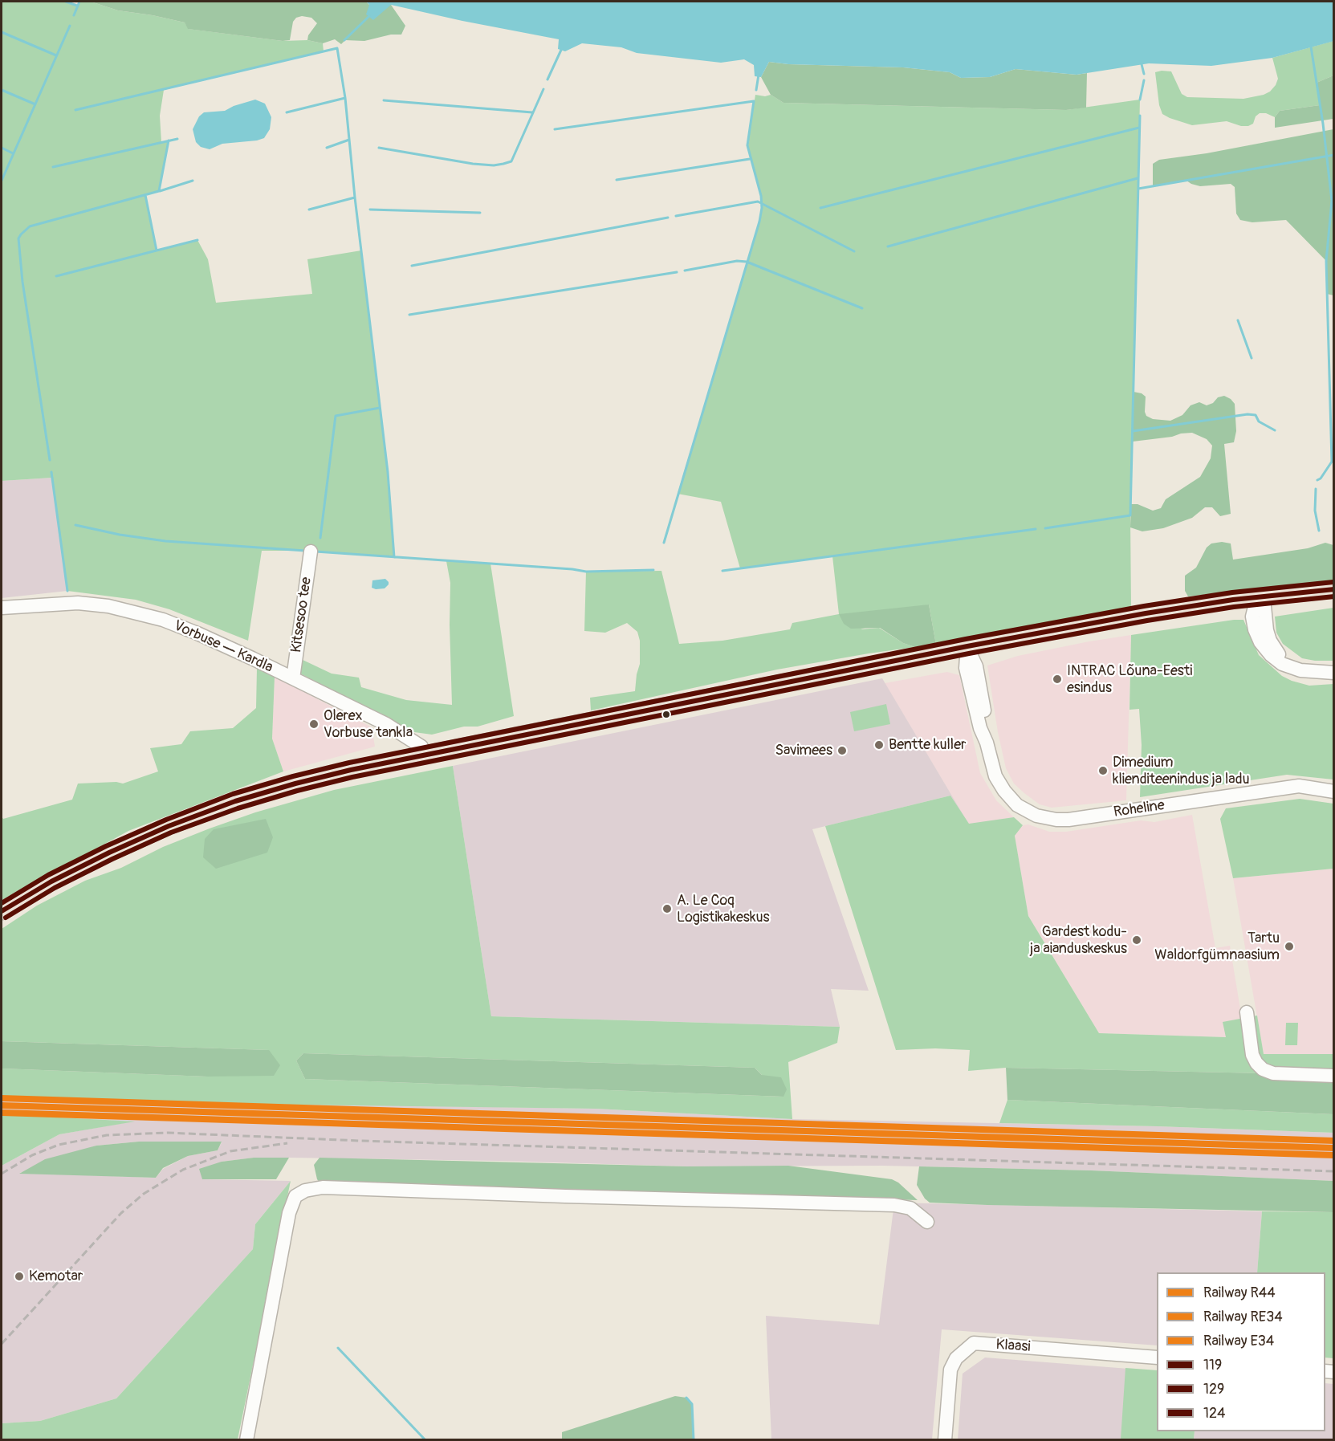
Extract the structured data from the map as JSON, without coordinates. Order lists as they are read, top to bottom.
{
  "streets": {
    "street": [
      "Kitsesoo tee",
      "Vorbuse — Kardla",
      "Roheline",
      "Klaasi"
    ]
  },
  "crossings": [
    ["Kitsesoo tee", "Vorbuse — Kardla"]
  ],
  "places": [
    "INTRAC Lõuna-Eesti esindus",
    "Olerex Vorbuse tankla",
    "Bentte kuller",
    "Savimees",
    "Dimedium klienditeenindus ja ladu",
    "A. Le Coq Logistikakeskus",
    "Gardest kodu- ja aianduskeskus",
    "Tartu Waldorfgümnaasium",
    "Kemotar"
  ],
  "lines": [
    "transit line 124",
    "transit line 119",
    "transit line 129",
    "rail line E34",
    "rail line R44",
    "rail line RE34"
  ],
  "legend": [
    "Railway R44",
    "Railway RE34",
    "Railway E34",
    "119",
    "129",
    "124"
  ]
}
